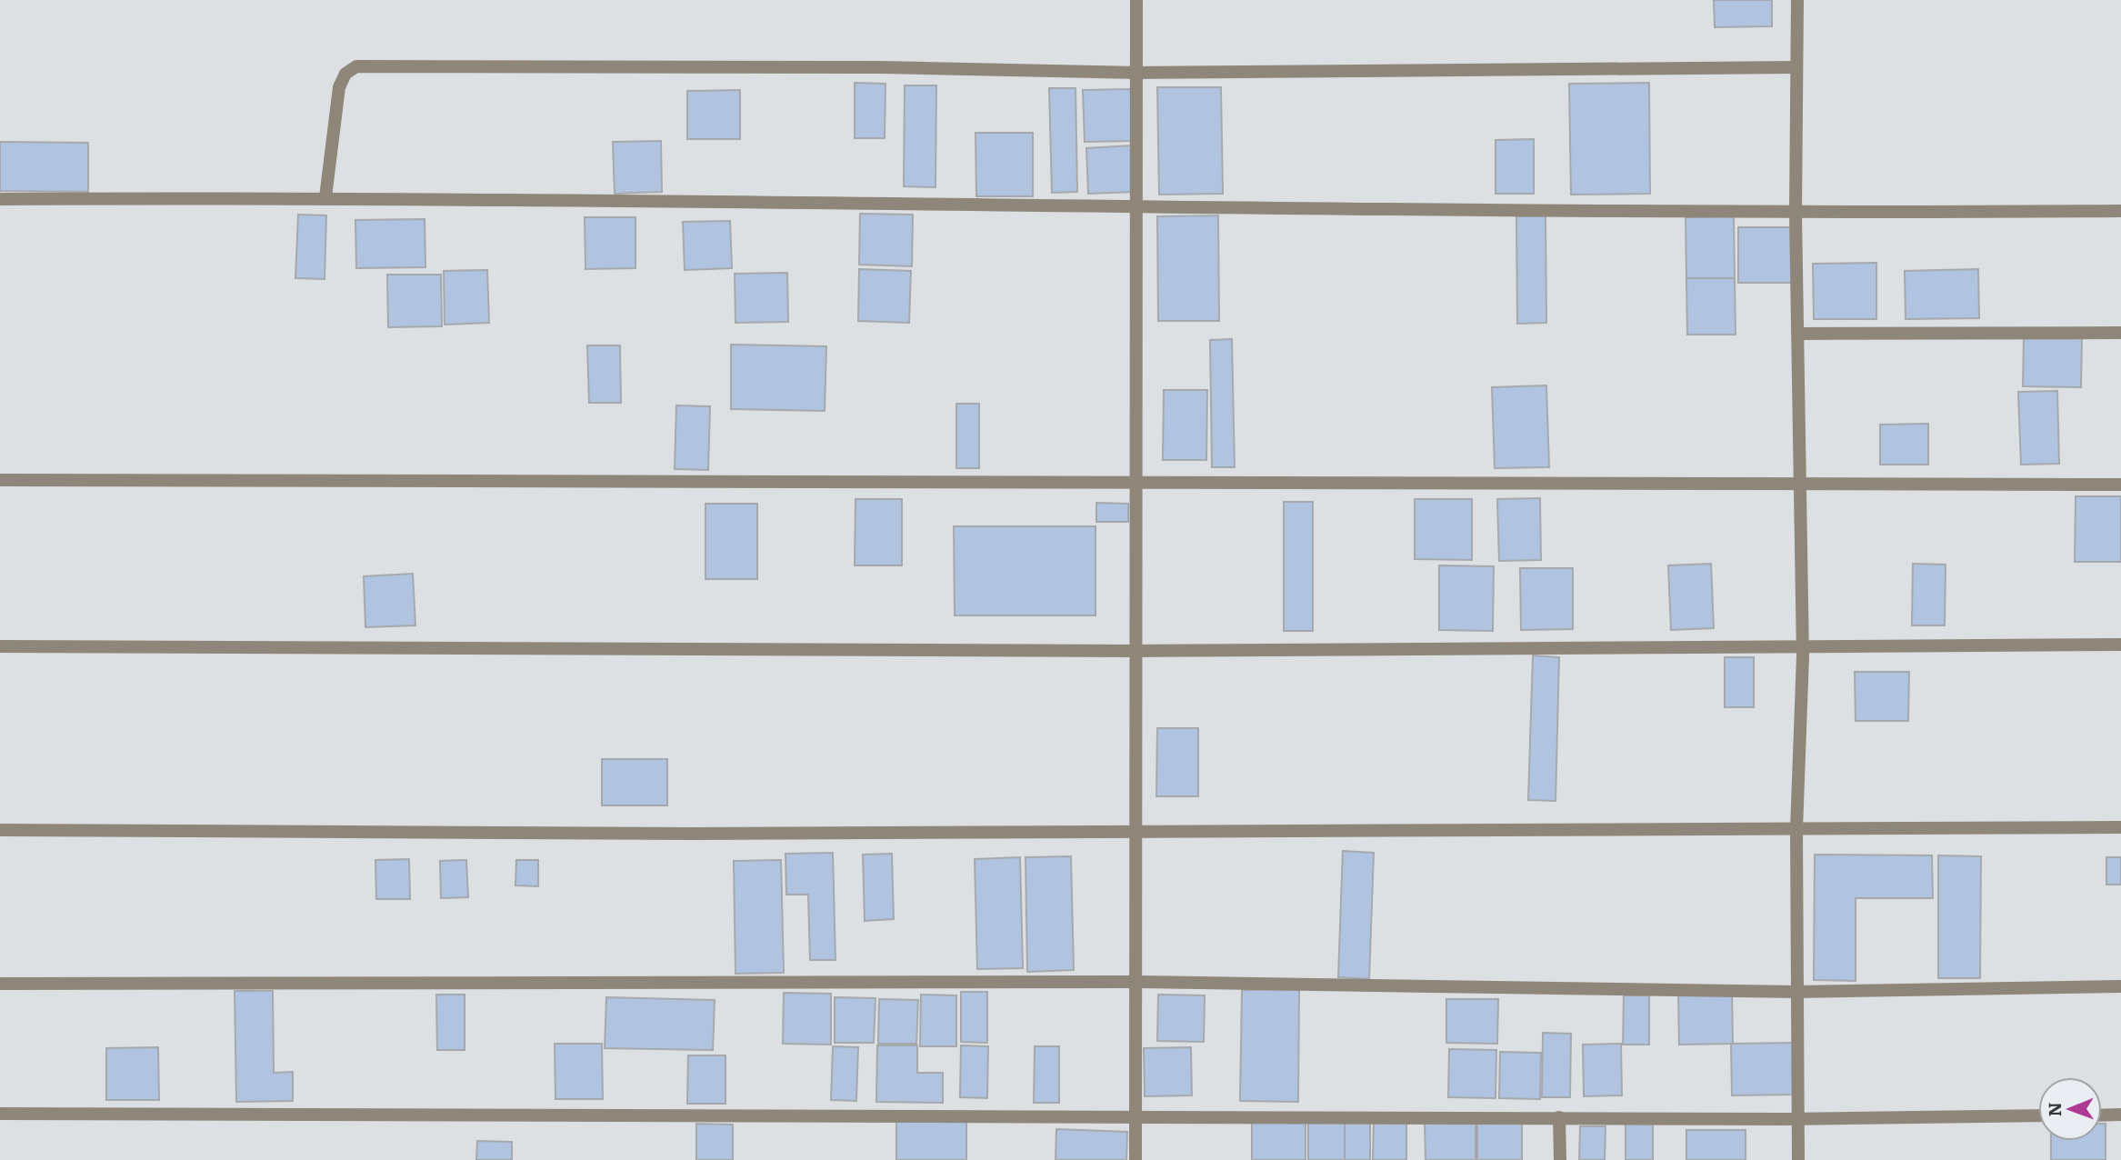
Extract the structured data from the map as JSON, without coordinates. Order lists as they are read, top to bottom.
{
  "north": "left"
}
